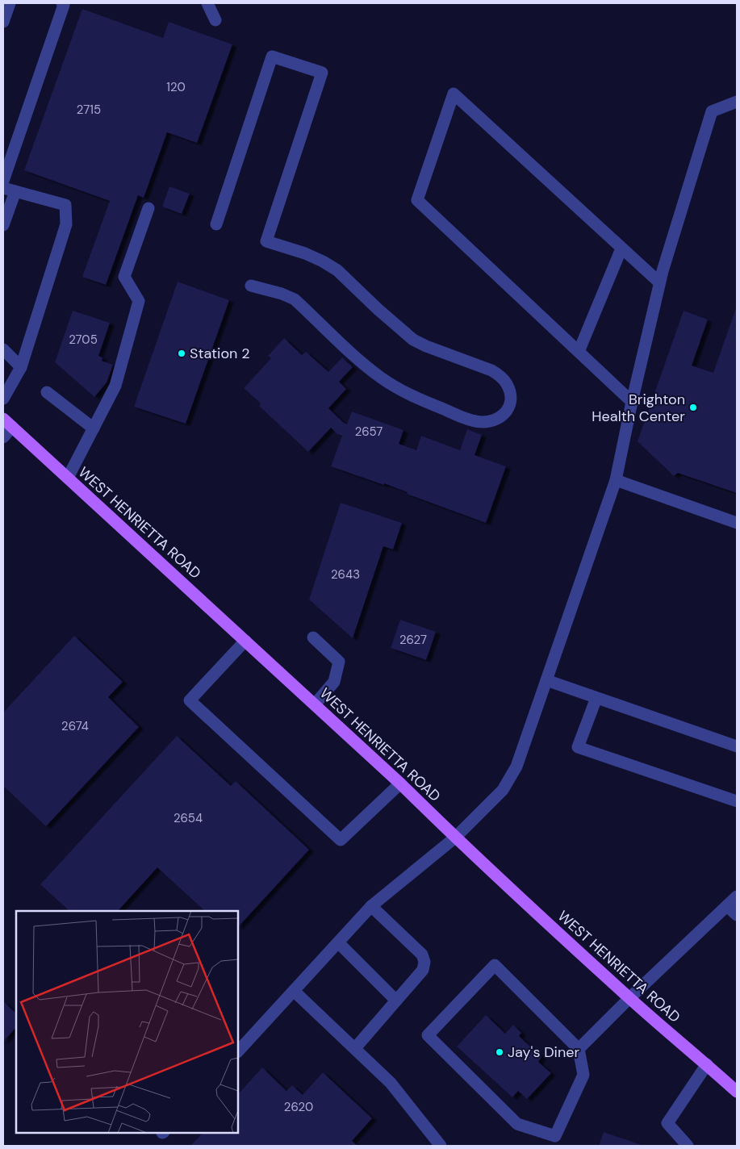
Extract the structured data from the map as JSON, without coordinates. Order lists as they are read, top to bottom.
{
  "streets": {
    "main road": ["WEST HENRIETTA ROAD"]
  },
  "places": ["Station 2", "Brighton Health Center", "Jay's Diner"],
  "house_numbers": [
    "120",
    "2715",
    "2705",
    "2657",
    "2643",
    "2627",
    "2674",
    "2654",
    "2620"
  ]
}
